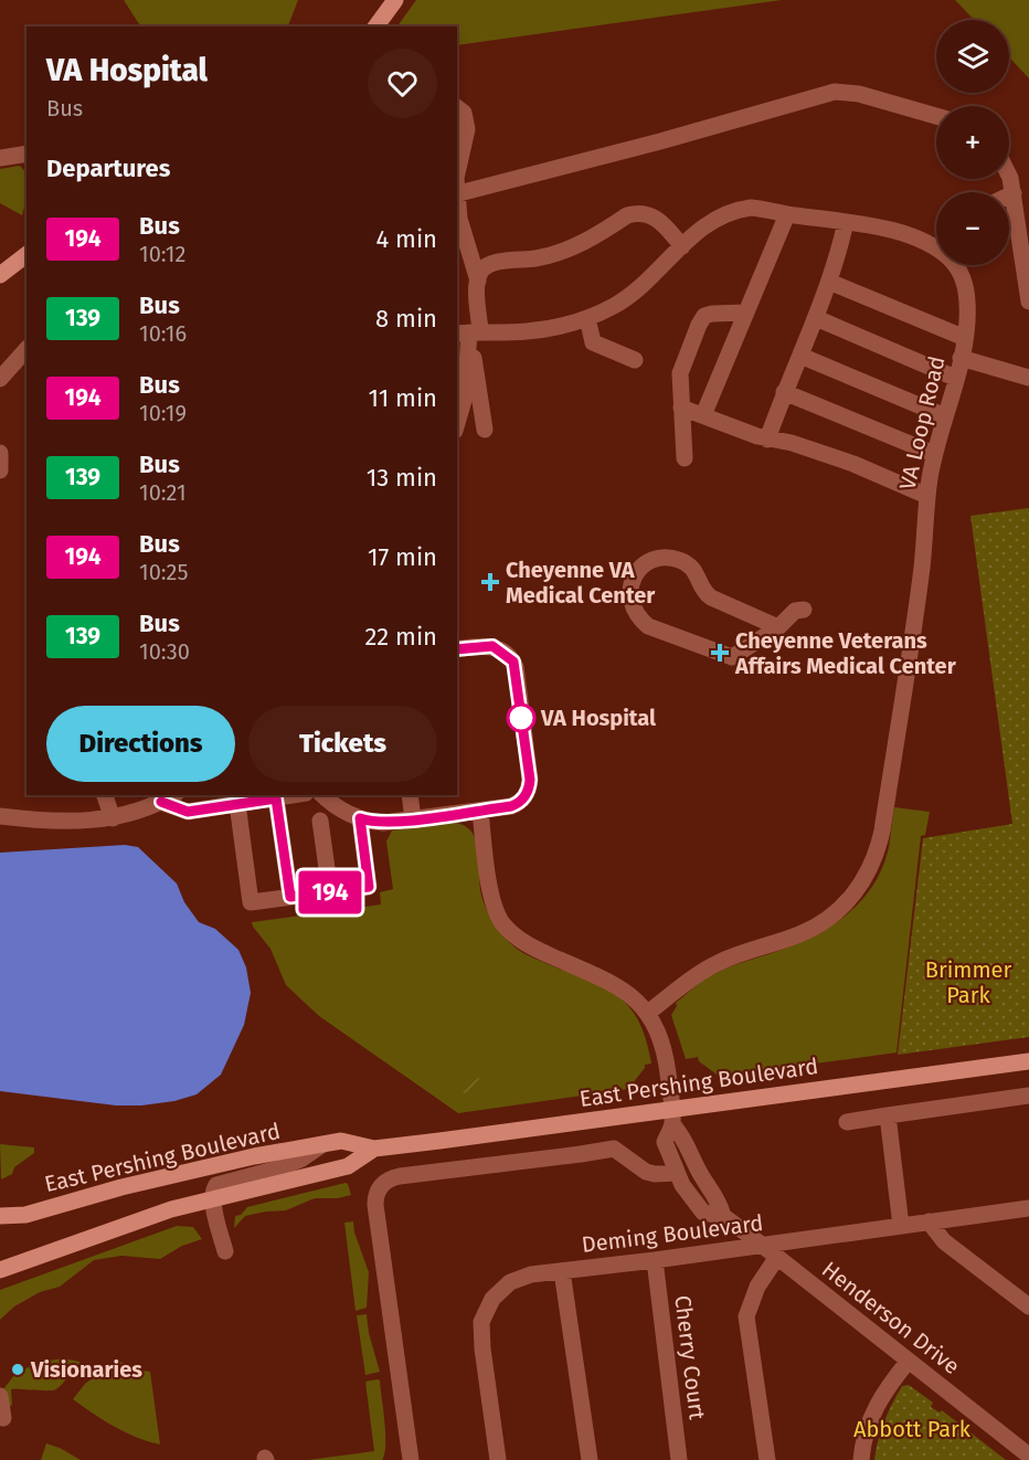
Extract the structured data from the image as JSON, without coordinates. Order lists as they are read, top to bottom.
{
  "streets": {
    "main road": ["East Pershing Boulevard"],
    "street": [
      "VA Loop Road",
      "Deming Boulevard",
      "Henderson Drive",
      "Cherry Court"
    ]
  },
  "crossings": [
    ["VA Loop Road", "Henderson Drive"],
    ["East Pershing Boulevard", "Henderson Drive"],
    ["Deming Boulevard", "Henderson Drive"],
    ["Deming Boulevard", "Cherry Court"]
  ],
  "parks": ["Brimmer Park", "Abbott Park"],
  "places": {
    "health": ["Cheyenne VA Medical Center", "Cheyenne Veterans Affairs Medical Center"],
    "other": ["VA Hospital", "Visionaries"]
  },
  "lines": ["bus line 194"],
  "page": {
    "on_map": "194",
    "map_buttons": ["+", "−"],
    "heading": [
      ["VA Hospital", "Bus"],
      "Departures"
    ],
    "list": [
      {
        "mark": "194",
        "name": "Bus",
        "note": "10:12",
        "value": "4 min"
      },
      {
        "mark": "139",
        "name": "Bus",
        "note": "10:16",
        "value": "8 min"
      },
      {
        "mark": "194",
        "name": "Bus",
        "note": "10:19",
        "value": "11 min"
      },
      {
        "mark": "139",
        "name": "Bus",
        "note": "10:21",
        "value": "13 min"
      },
      {
        "mark": "194",
        "name": "Bus",
        "note": "10:25",
        "value": "17 min"
      },
      {
        "mark": "139",
        "name": "Bus",
        "note": "10:30",
        "value": "22 min"
      }
    ],
    "buttons": ["Directions", "Tickets"]
  }
}
